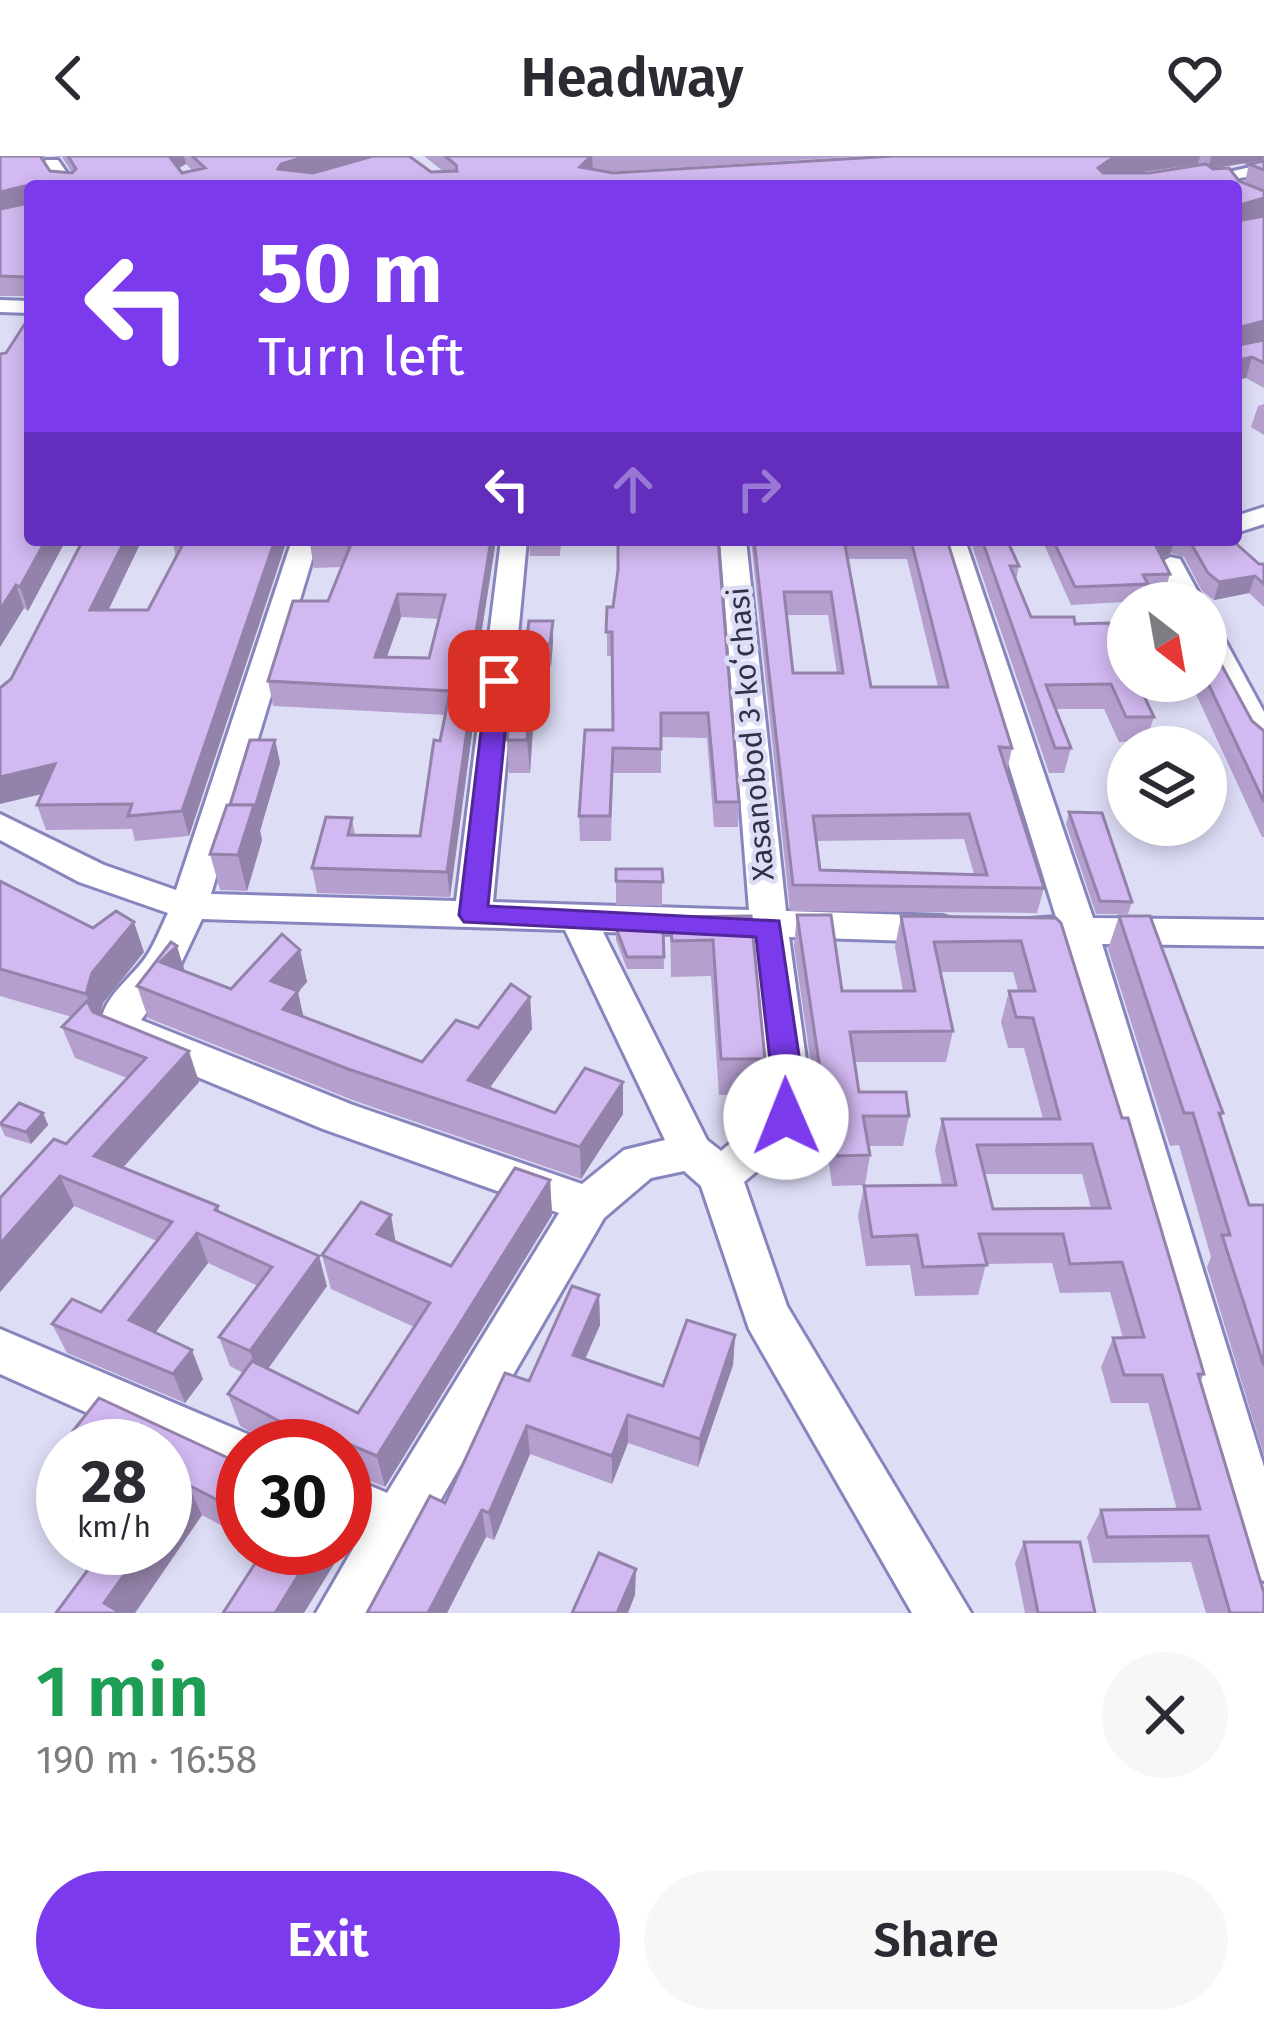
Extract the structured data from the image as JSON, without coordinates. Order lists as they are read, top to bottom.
{
  "streets": {
    "street": ["Xasanobod 3-koʻchasi"]
  },
  "north": "bottom right",
  "page": {
    "header": "Headway",
    "turn": ["50 m", "Turn left"],
    "speed": "28 km/h",
    "limit": "30",
    "heading": ["1 min", "190 m · 16:58"],
    "buttons": ["Exit", "Share"]
  }
}
